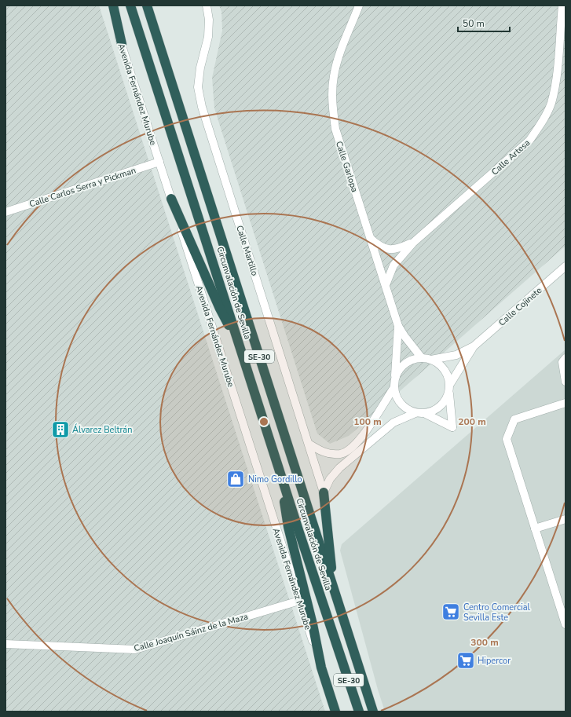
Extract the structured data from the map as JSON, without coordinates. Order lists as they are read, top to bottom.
{
  "streets": {
    "highway": ["Circunvalación de Sevilla", "SE-30"],
    "street": [
      "Avenida Fernández Murube",
      "Calle Artesa",
      "Calle Garlopa",
      "Calle Carlos Serra y Pickman",
      "Calle Martillo",
      "Calle Cojinete",
      "Calle Joaquín Sáinz de la Maza"
    ]
  },
  "crossings": [
    ["Avenida Fernández Murube", "Calle Carlos Serra y Pickman"],
    ["Avenida Fernández Murube", "Calle Joaquín Sáinz de la Maza"],
    ["Calle Artesa", "Calle Garlopa"],
    ["Calle Garlopa", "Calle Cojinete"]
  ],
  "places": {
    "building": ["Álvarez Beltrán"],
    "shop": ["Nimo Gordillo"],
    "supermarket": ["Centro Comercial Sevilla Este", "Hipercor"]
  },
  "scale_bar": "50 m",
  "rings": ["100 m", "200 m", "300 m"]
}
